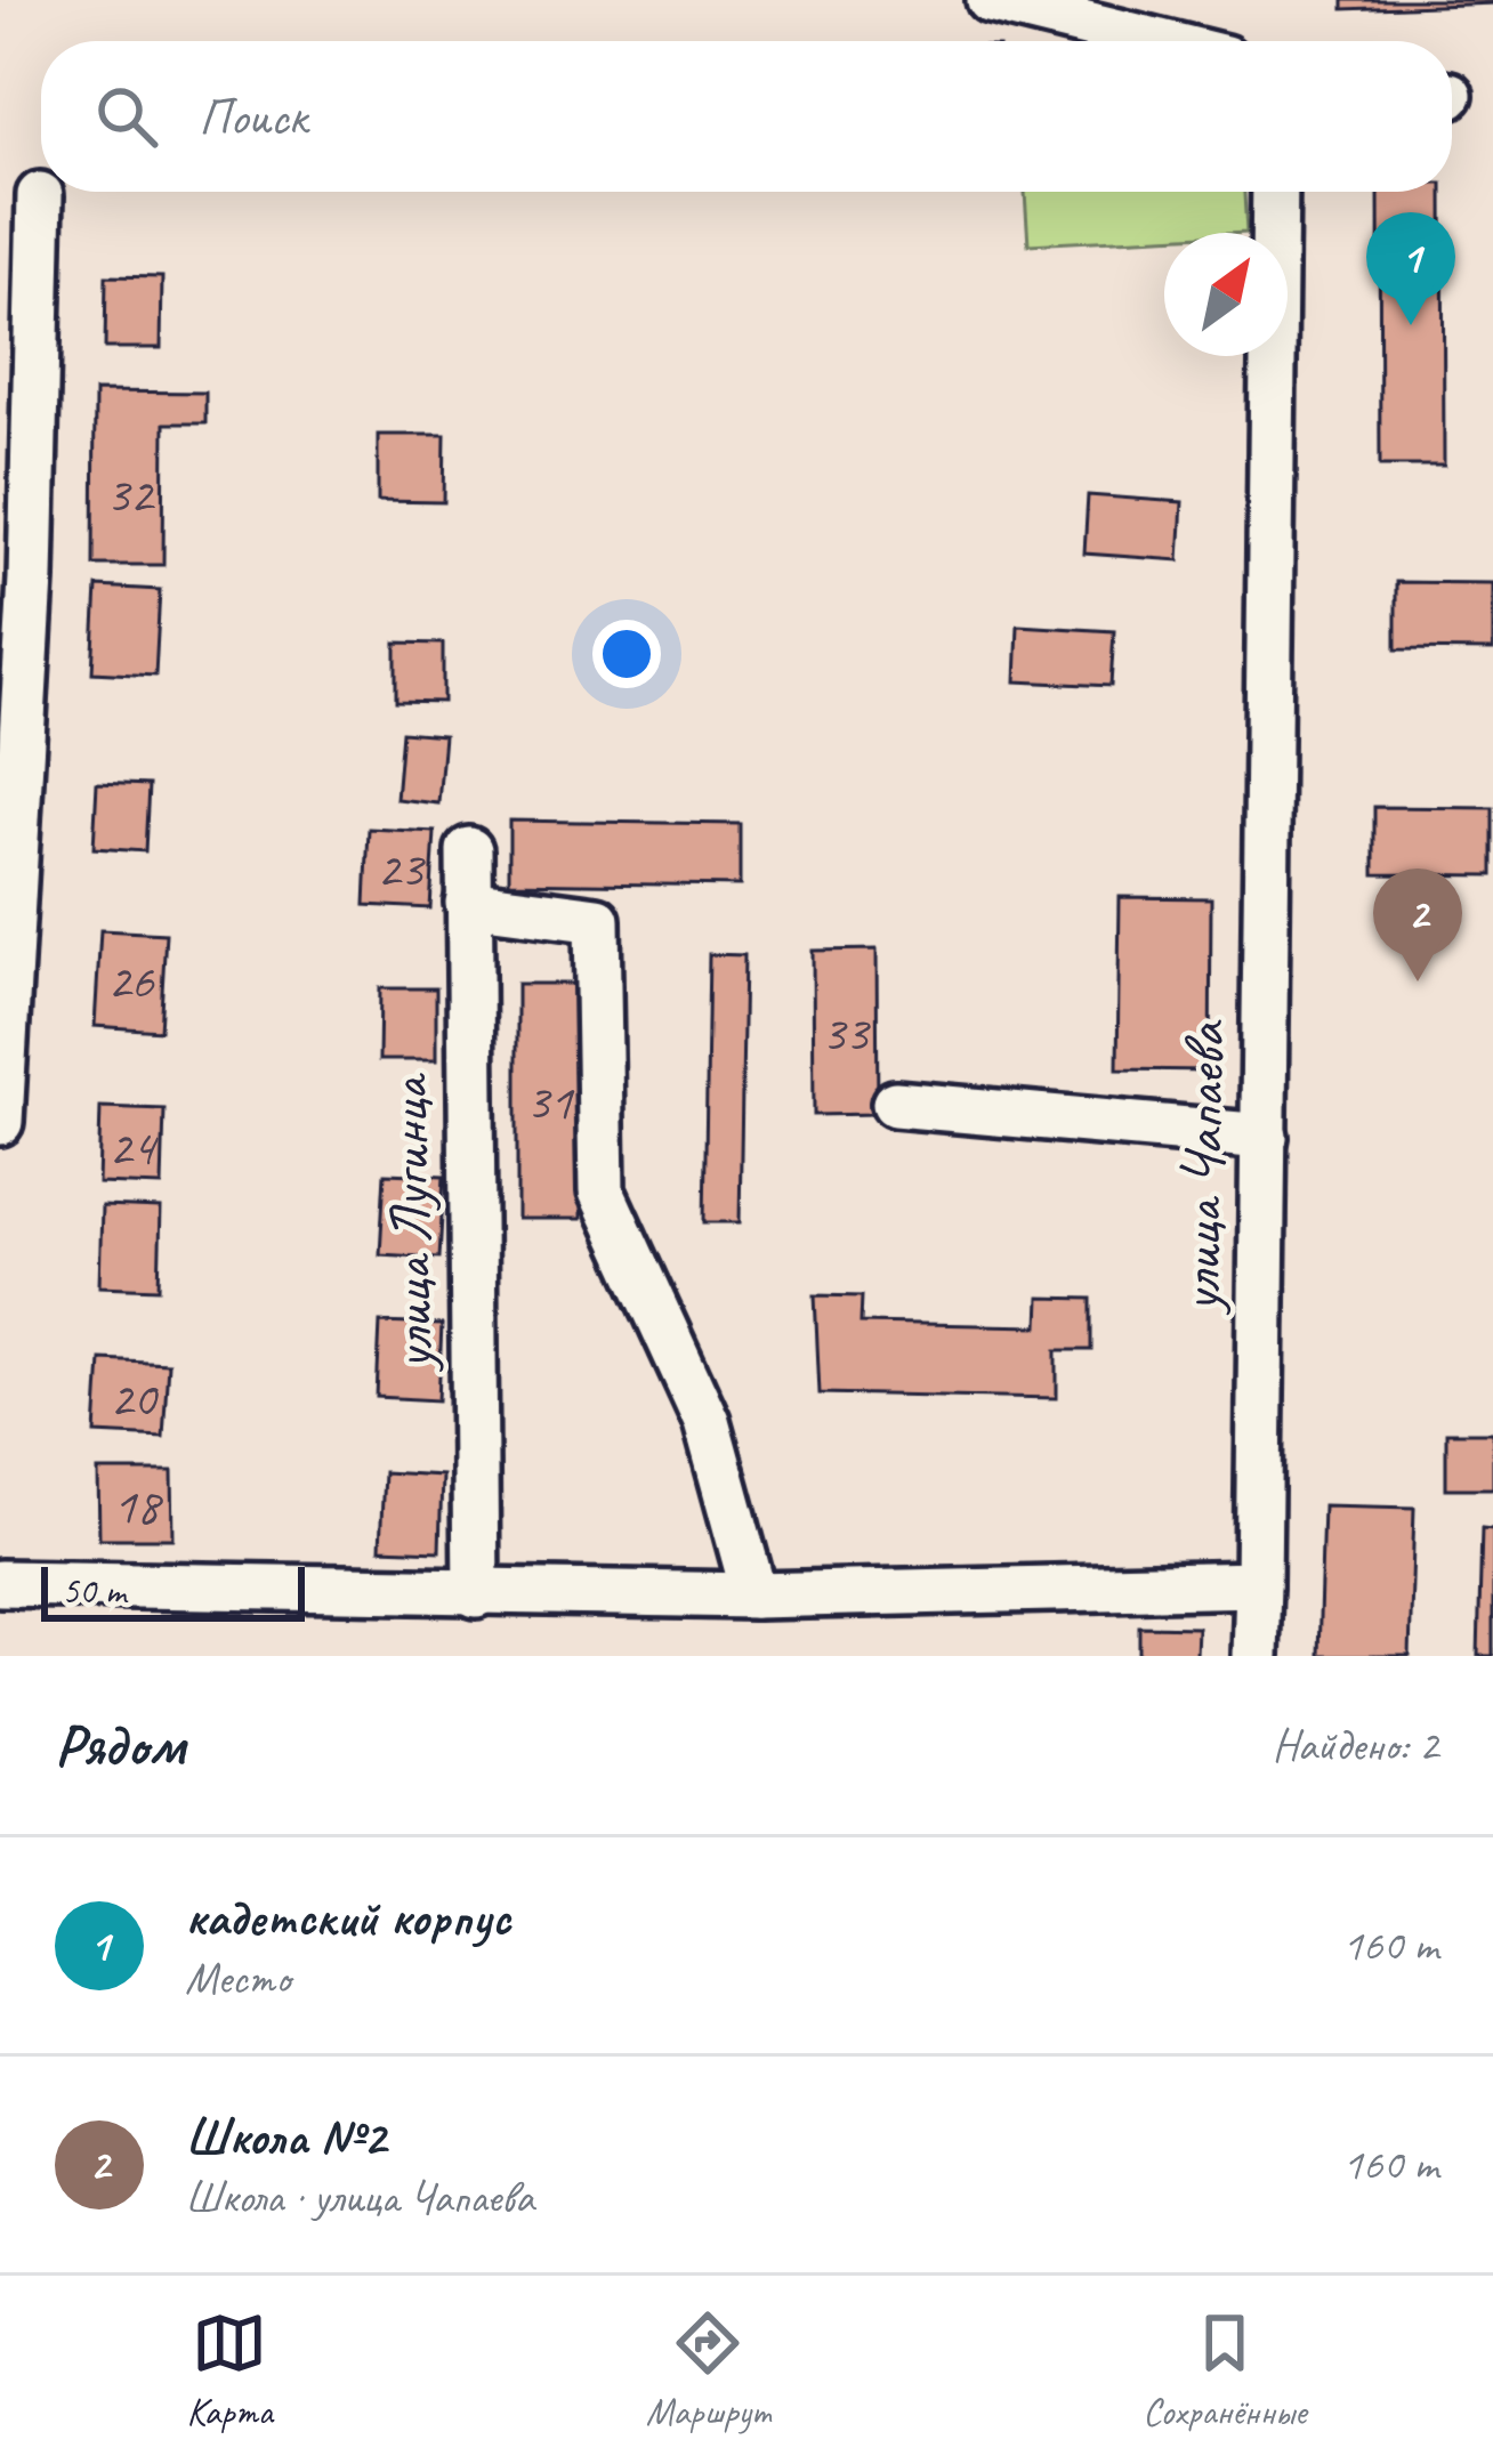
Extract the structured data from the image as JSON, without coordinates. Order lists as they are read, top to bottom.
{
  "streets": {
    "street": ["улица Чапаева", "улица Лугинца"]
  },
  "house_numbers": [
    "32",
    "23",
    "26",
    "33",
    "31",
    "24",
    "20",
    "18"
  ],
  "scale_bar": "50 m",
  "north": "top right",
  "page": {
    "search": "Поиск",
    "pins": ["1", "2"],
    "scale": "50 m",
    "heading": ["Рядом", "Найдено: 2"],
    "list": [
      {
        "mark": "1",
        "name": "кадетский корпус",
        "note": "Место",
        "value": "160 m"
      },
      {
        "mark": "2",
        "name": "Школа №2",
        "note": "Школа · улица Чапаева",
        "value": "160 m"
      }
    ],
    "nav": ["Карта", "Маршрут", "Сохранённые"]
  }
}
